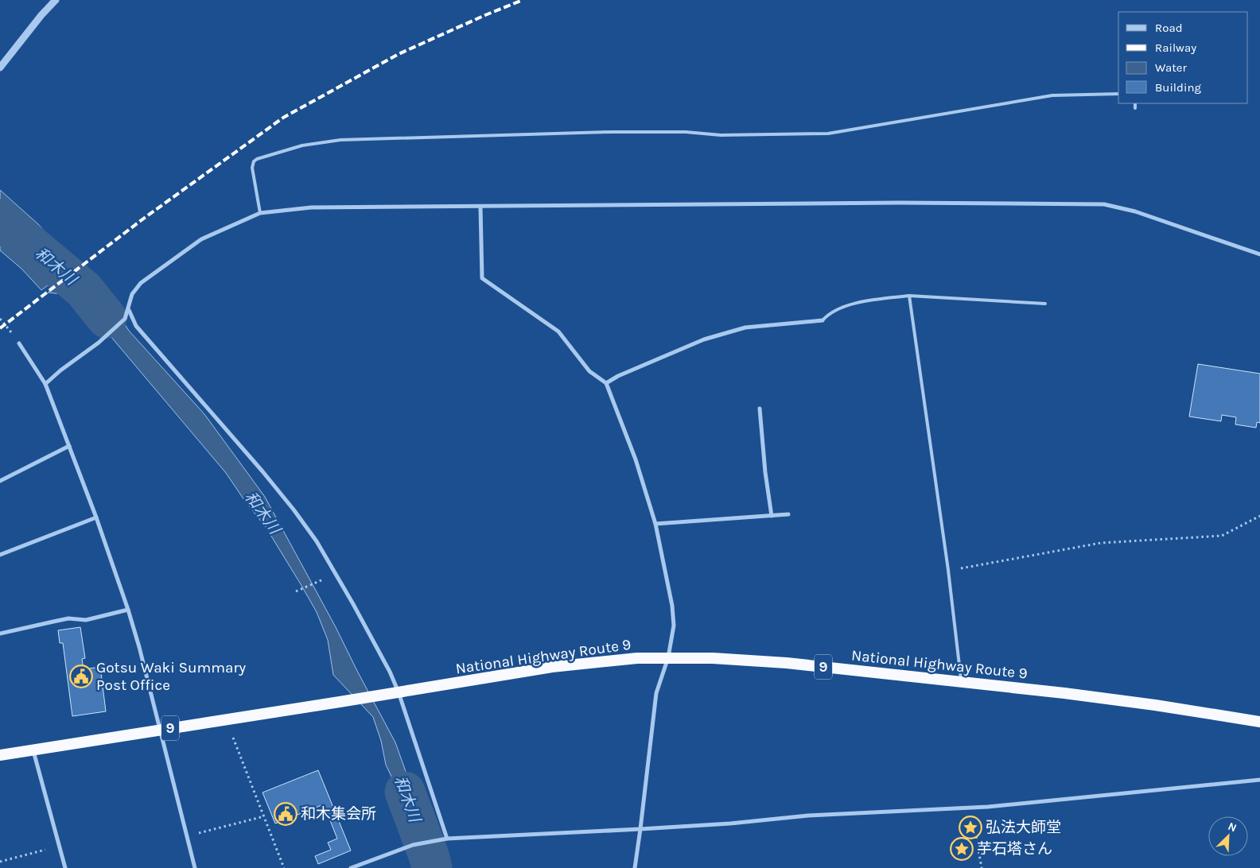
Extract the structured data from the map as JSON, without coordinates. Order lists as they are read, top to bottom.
{
  "streets": {
    "highway": ["National Highway Route 9", "9"]
  },
  "water": ["和木川"],
  "places": {
    "public building": ["Gotsu Waki Summary Post Office", "和木集会所"],
    "place": ["弘法大師堂", "芋石塔さん"]
  },
  "legend": [
    "Road",
    "Railway",
    "Water",
    "Building"
  ],
  "north": "top right"
}
